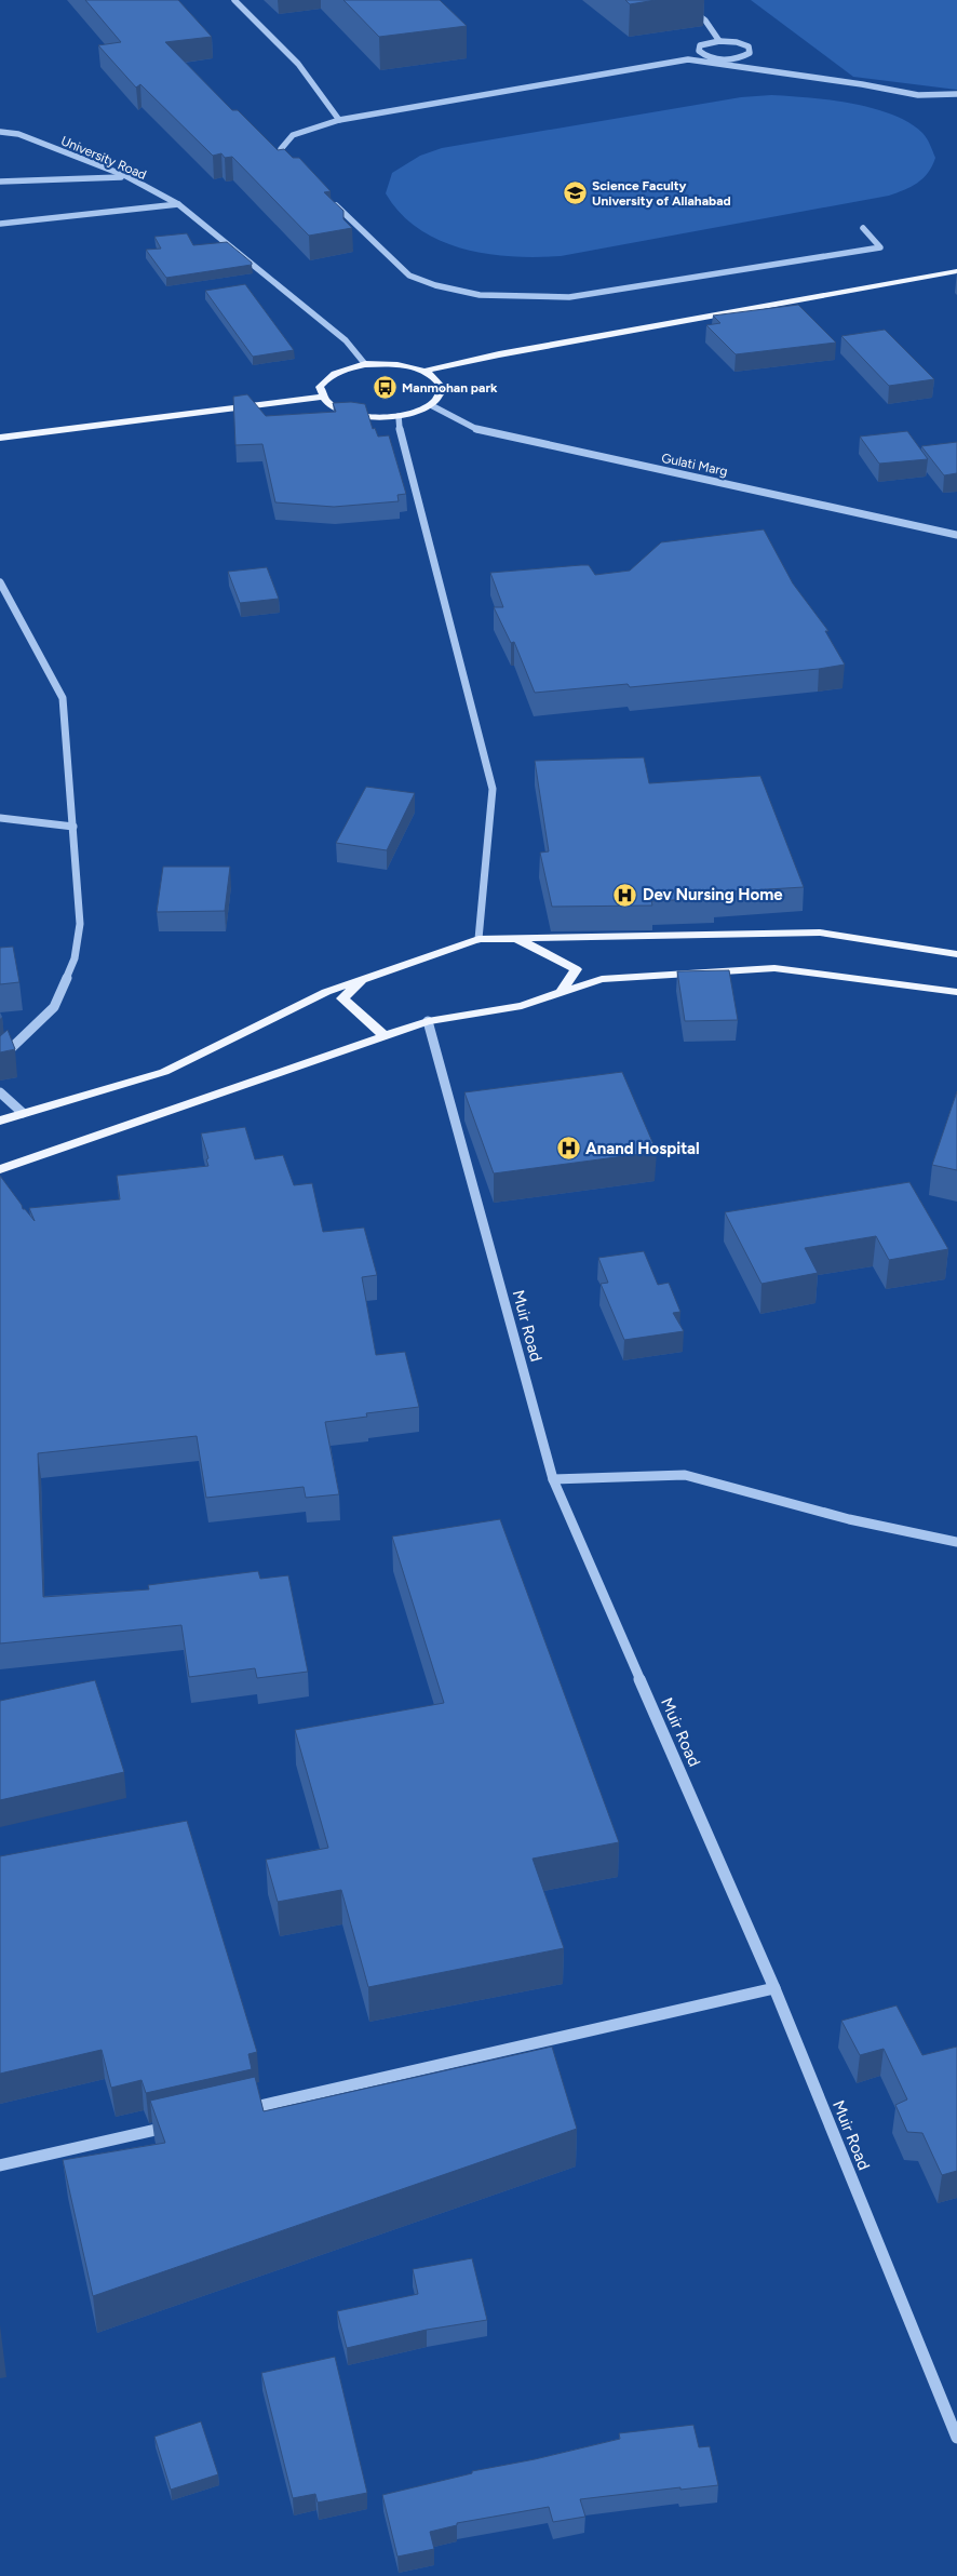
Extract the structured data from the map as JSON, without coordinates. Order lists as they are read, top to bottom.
{
  "streets": {
    "street": ["University Road", "Gulati Marg", "Muir Road"]
  },
  "places": {
    "school or university": ["Science Faculty University of Allahabad"],
    "bus stop": ["Manmohan park"],
    "hospital": ["Dev Nursing Home", "Anand Hospital"]
  }
}
